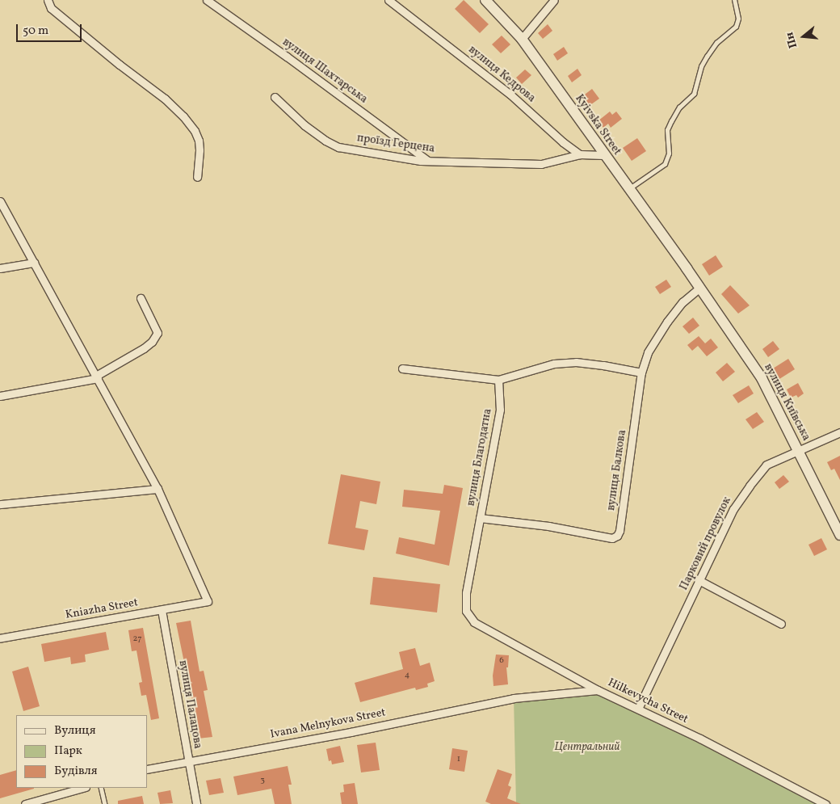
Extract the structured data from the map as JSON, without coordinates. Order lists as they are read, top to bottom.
{
  "streets": {
    "main road": ["Kyivska Street", "вулиця Київська"],
    "street": [
      "вулиця Шахтарська",
      "вулиця Кедрова",
      "проїзд Герцена",
      "вулиця Благодатна",
      "вулиця Балкова",
      "Парковий провулок",
      "Kniazha Street",
      "Hilkevycha Street",
      "вулиця Палацова",
      "Ivana Melnykova Street"
    ]
  },
  "crossings": [
    ["вулиця Шахтарська", "проїзд Герцена"],
    ["вулиця Кедрова", "проїзд Герцена"],
    ["Kyivska Street", "вулиця Київська"],
    ["вулиця Київська", "вулиця Балкова"],
    ["вулиця Київська", "Парковий провулок"],
    ["вулиця Благодатна", "вулиця Балкова"],
    ["вулиця Благодатна", "Hilkevycha Street"],
    ["вулиця Благодатна", "Ivana Melnykova Street"],
    ["Парковий провулок", "Hilkevycha Street"],
    ["Kniazha Street", "вулиця Палацова"],
    ["Hilkevycha Street", "Ivana Melnykova Street"],
    ["вулиця Палацова", "Ivana Melnykova Street"]
  ],
  "parks": ["Центральний"],
  "house_numbers": [
    "27",
    "6",
    "4",
    "1",
    "3"
  ],
  "legend": ["Вулиця", "Парк", "Будівля"],
  "scale_bar": "50 m",
  "north": "left"
}
